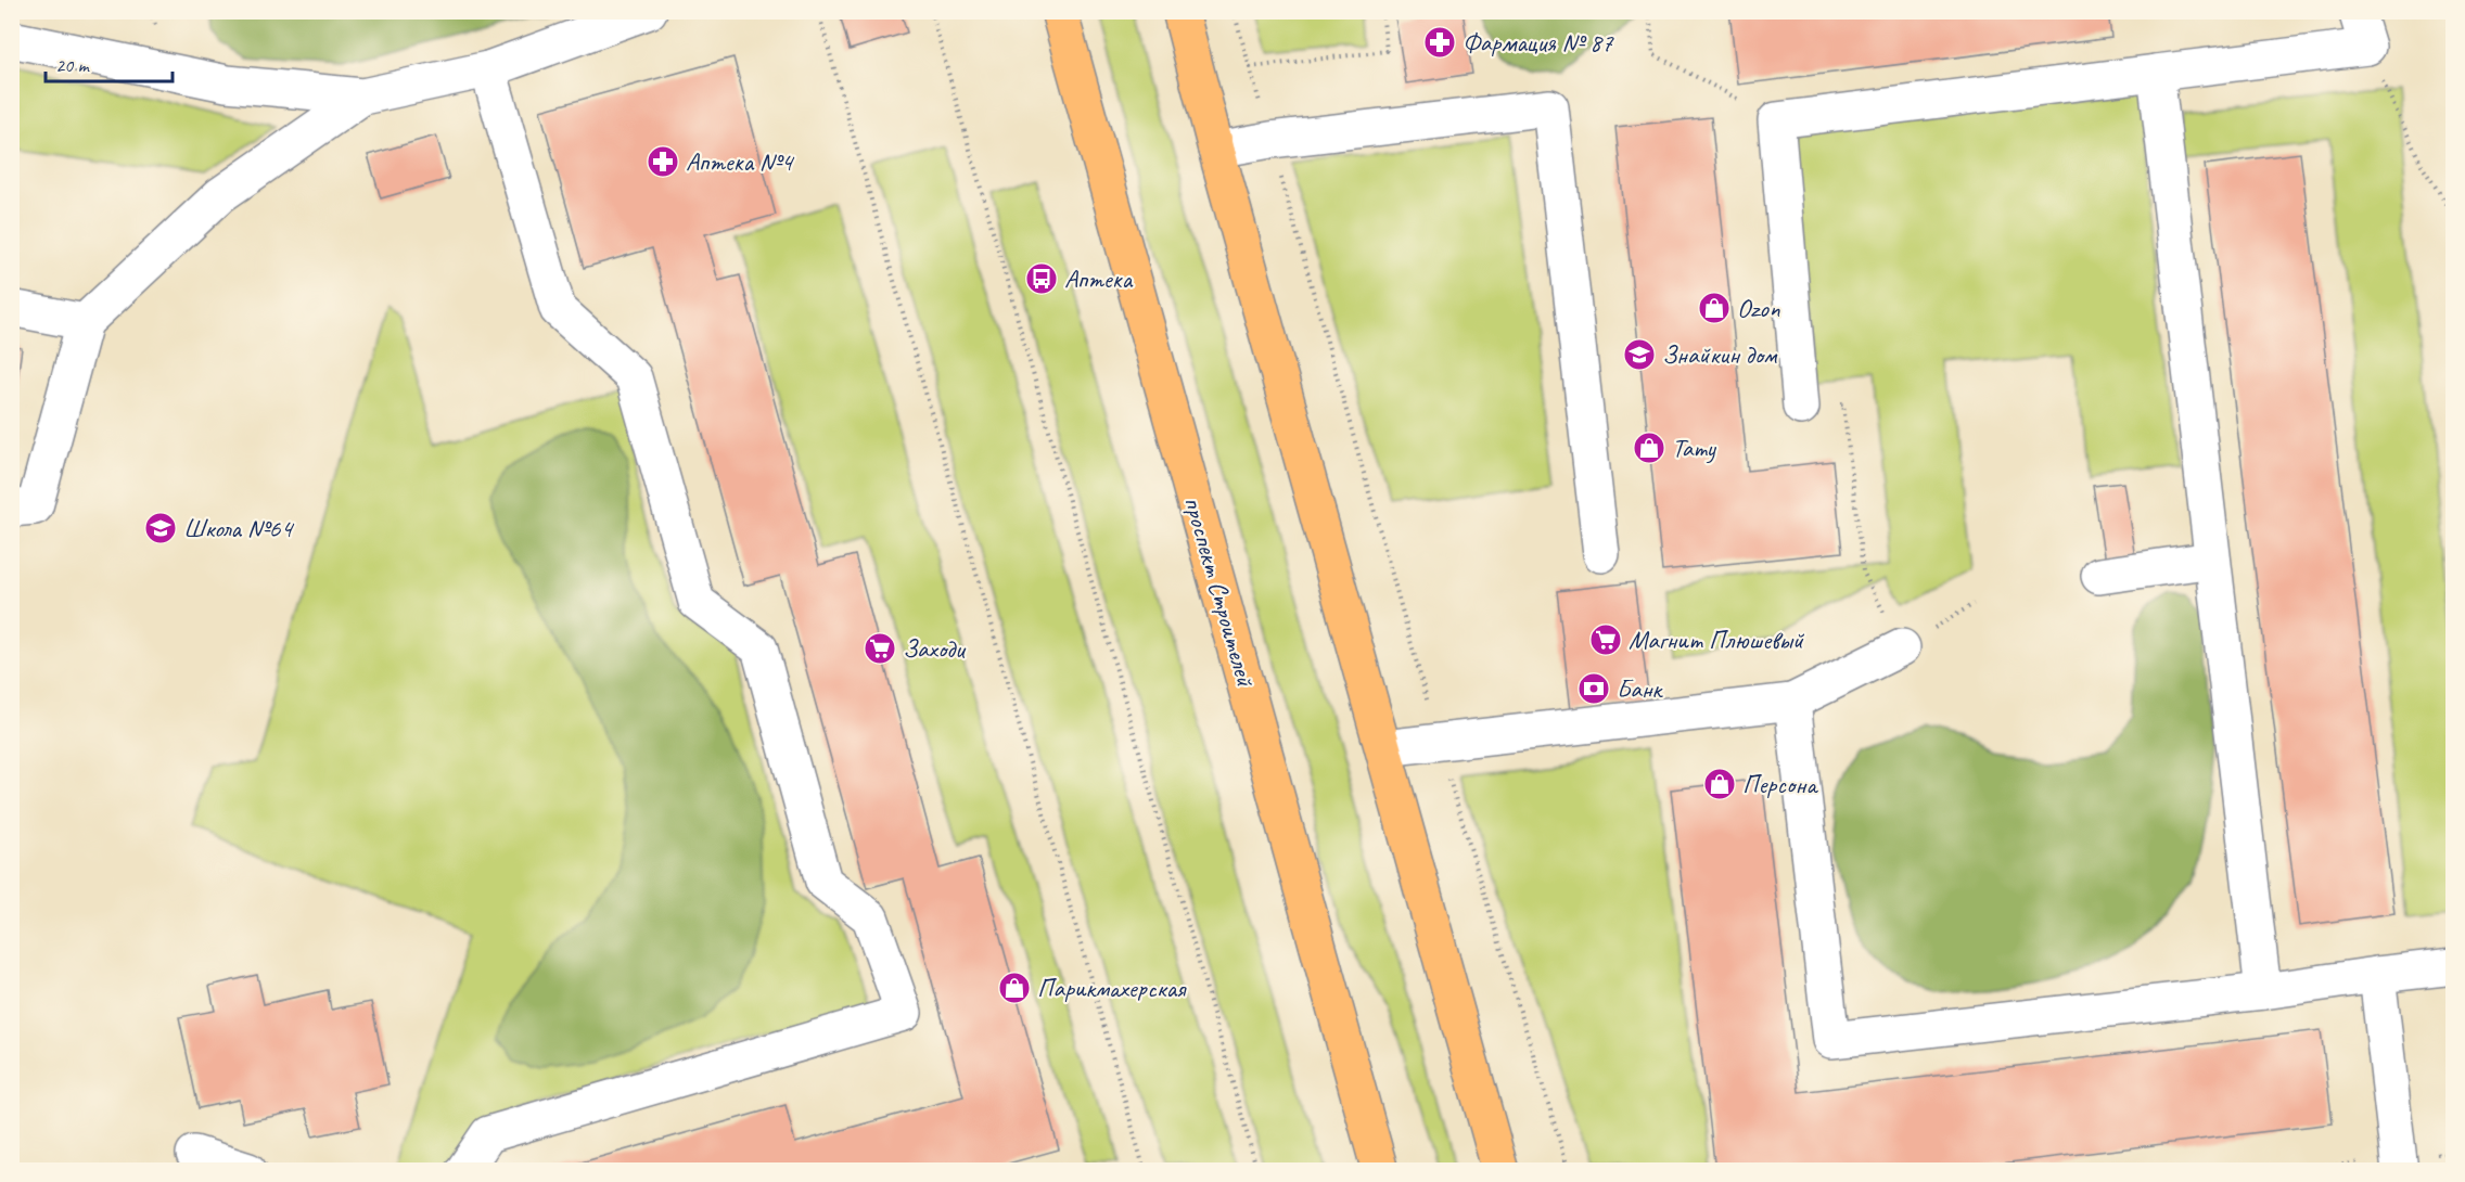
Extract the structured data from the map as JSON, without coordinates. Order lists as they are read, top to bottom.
{
  "streets": {
    "main road": ["проспект Строителей"]
  },
  "places": {
    "pharmacy": ["Фармация № 87", "Аптека №4"],
    "bus stop": ["Аптека"],
    "shop": [
      "Ozon",
      "Тату",
      "Персона",
      "Парикмахерская"
    ],
    "school or university": ["Знайкин дом", "Школа №64"],
    "supermarket": ["Магнит Плюшевый", "Заходи"],
    "bank": ["Банк"]
  },
  "scale_bar": "20 m"
}
